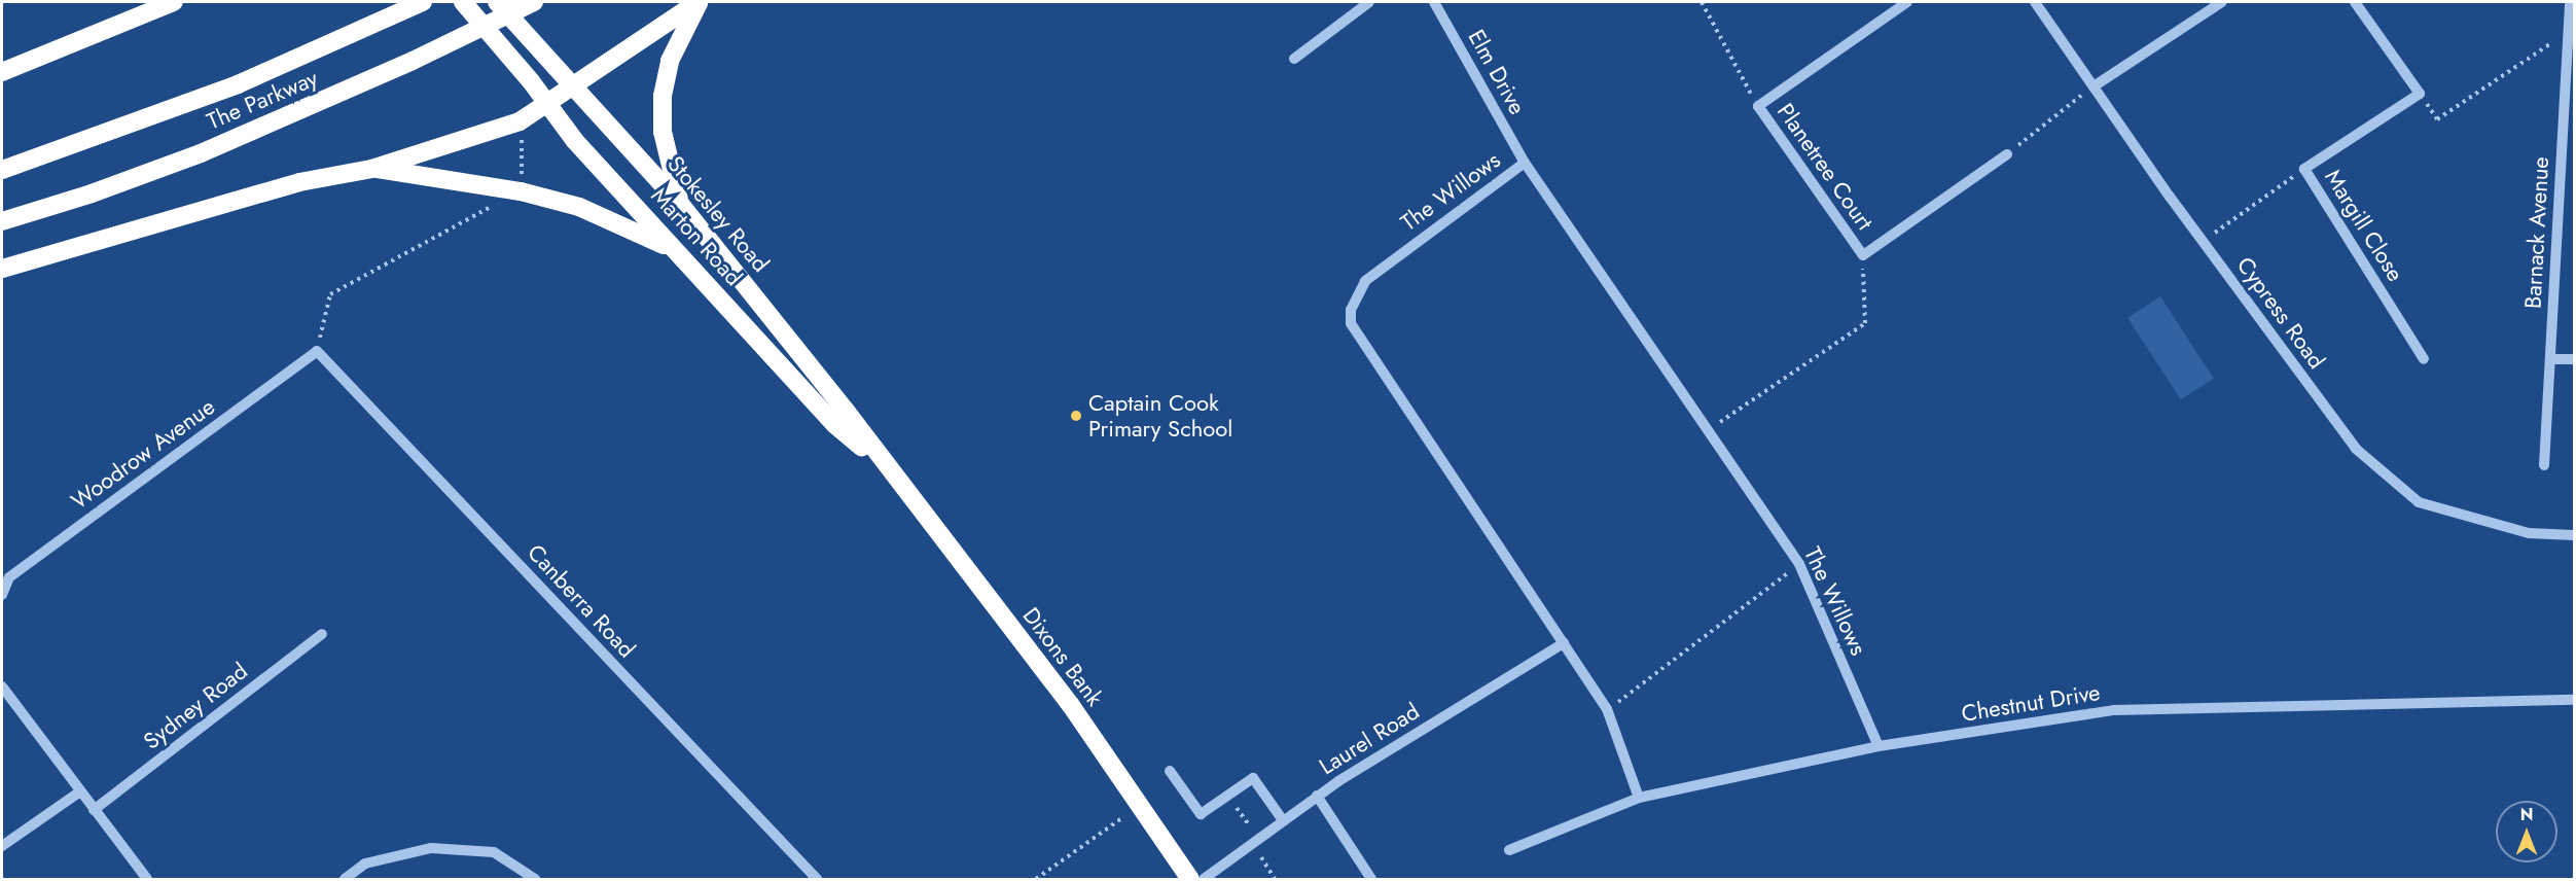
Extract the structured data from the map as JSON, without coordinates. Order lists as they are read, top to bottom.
{
  "streets": {
    "highway": [
      "The Parkway",
      "Stokesley Road",
      "Marton Road",
      "Dixons Bank"
    ],
    "street": [
      "Elm Drive",
      "Planetree Court",
      "The Willows",
      "Margill Close",
      "Barnack Avenue",
      "Cypress Road",
      "Woodrow Avenue",
      "Canberra Road",
      "Chestnut Drive",
      "Sydney Road",
      "Laurel Road"
    ]
  },
  "crossings": [
    ["Elm Drive", "The Willows"],
    ["The Willows", "Chestnut Drive"],
    ["The Willows", "Laurel Road"],
    ["Stokesley Road", "Marton Road"],
    ["Stokesley Road", "Dixons Bank"],
    ["Marton Road", "Dixons Bank"],
    ["Woodrow Avenue", "Canberra Road"]
  ],
  "places": ["Captain Cook Primary School"],
  "north": "top"
}
